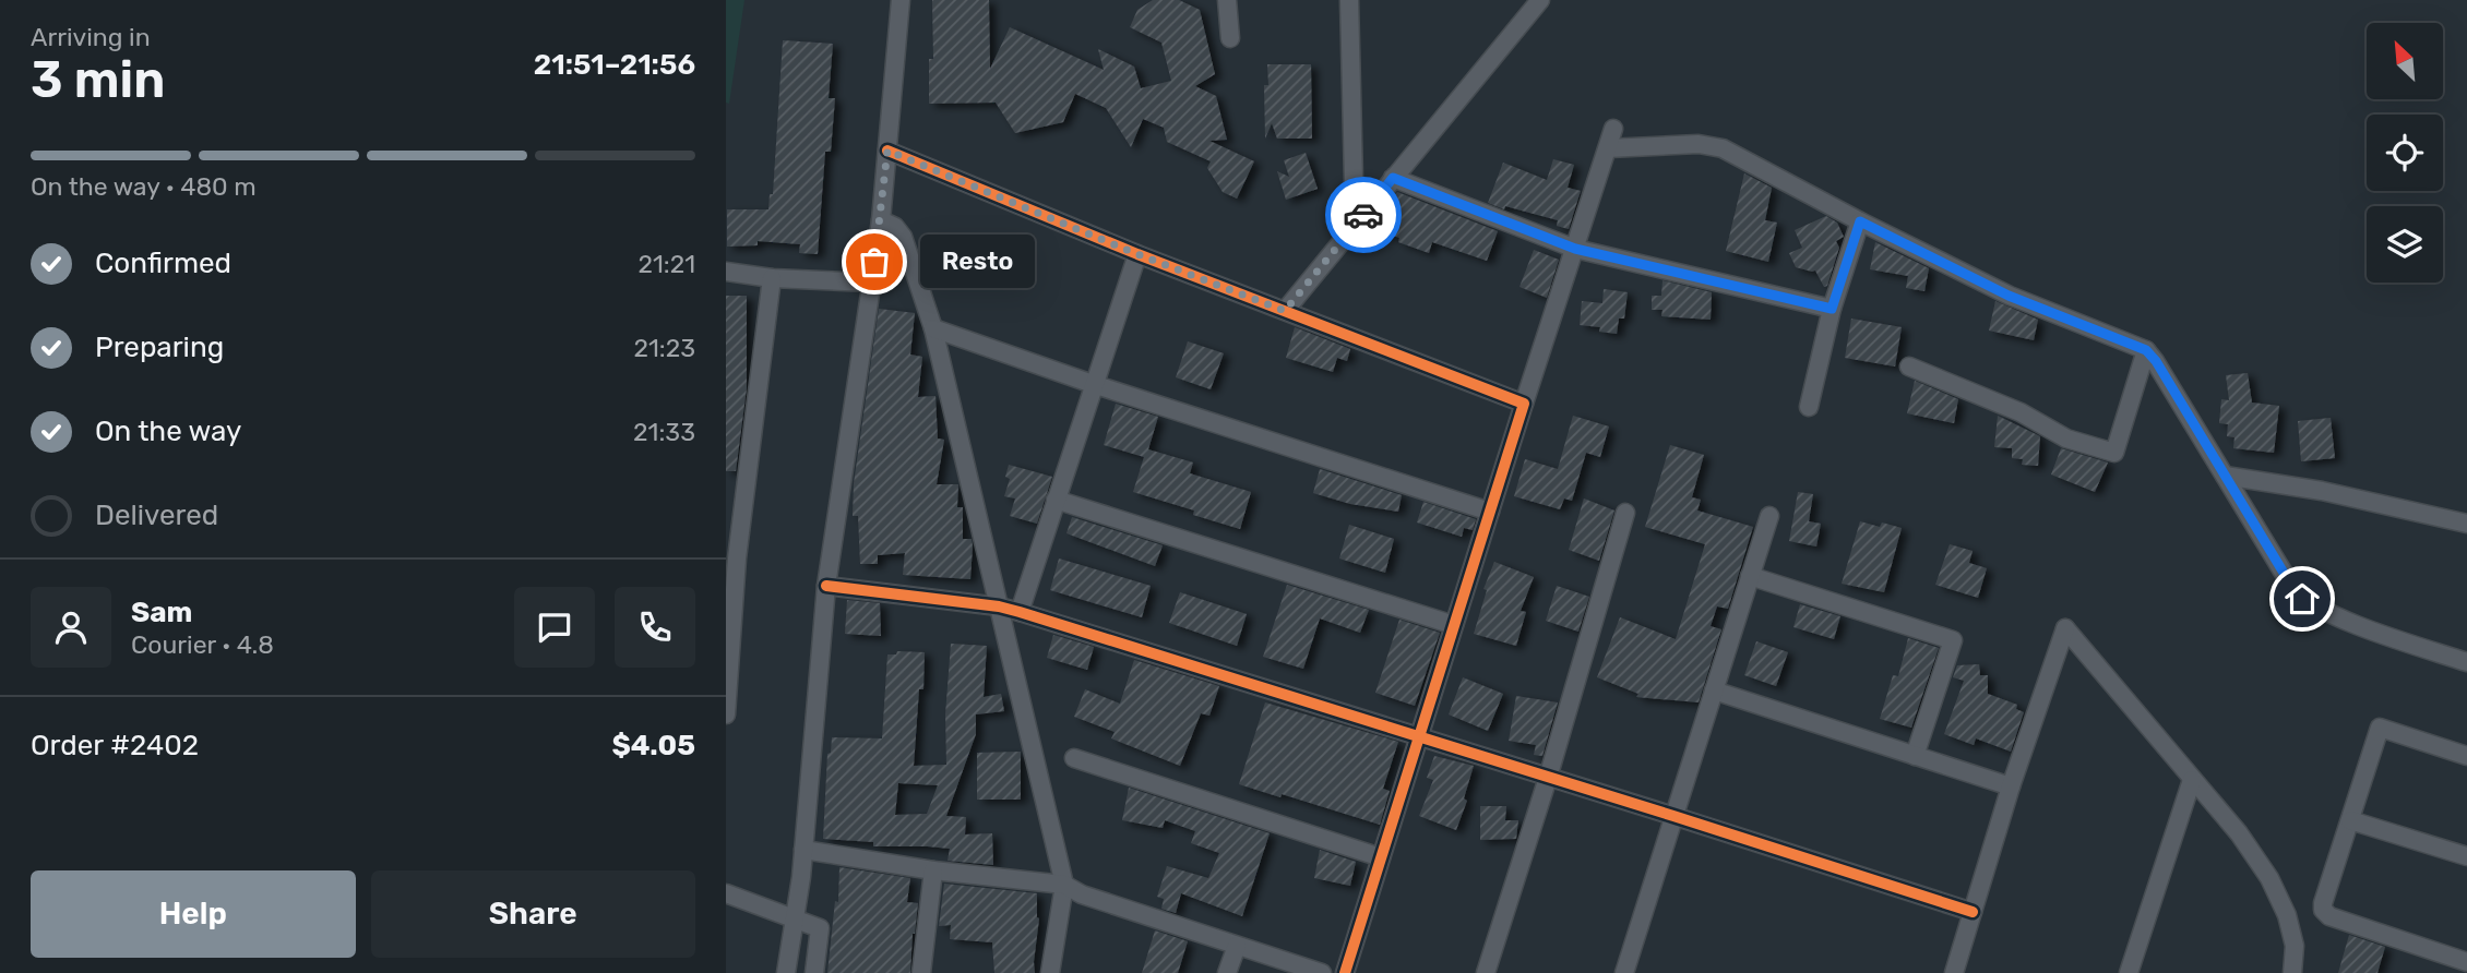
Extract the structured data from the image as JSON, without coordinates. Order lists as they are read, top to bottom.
{
  "places": ["Resto"],
  "north": "top left",
  "page": {
    "heading": ["3 min", "Arriving in", "21:51–21:56"],
    "panel": [
      "Sam",
      "Courier · 4.8",
      "Order #2402",
      "$4.05"
    ],
    "bar": "On the way · 480 m",
    "list": [
      ["Confirmed", "21:21"],
      ["Preparing", "21:23"],
      ["On the way", "21:33"],
      "Delivered"
    ],
    "bubble": "Resto",
    "buttons": ["Help", "Share"]
  }
}
